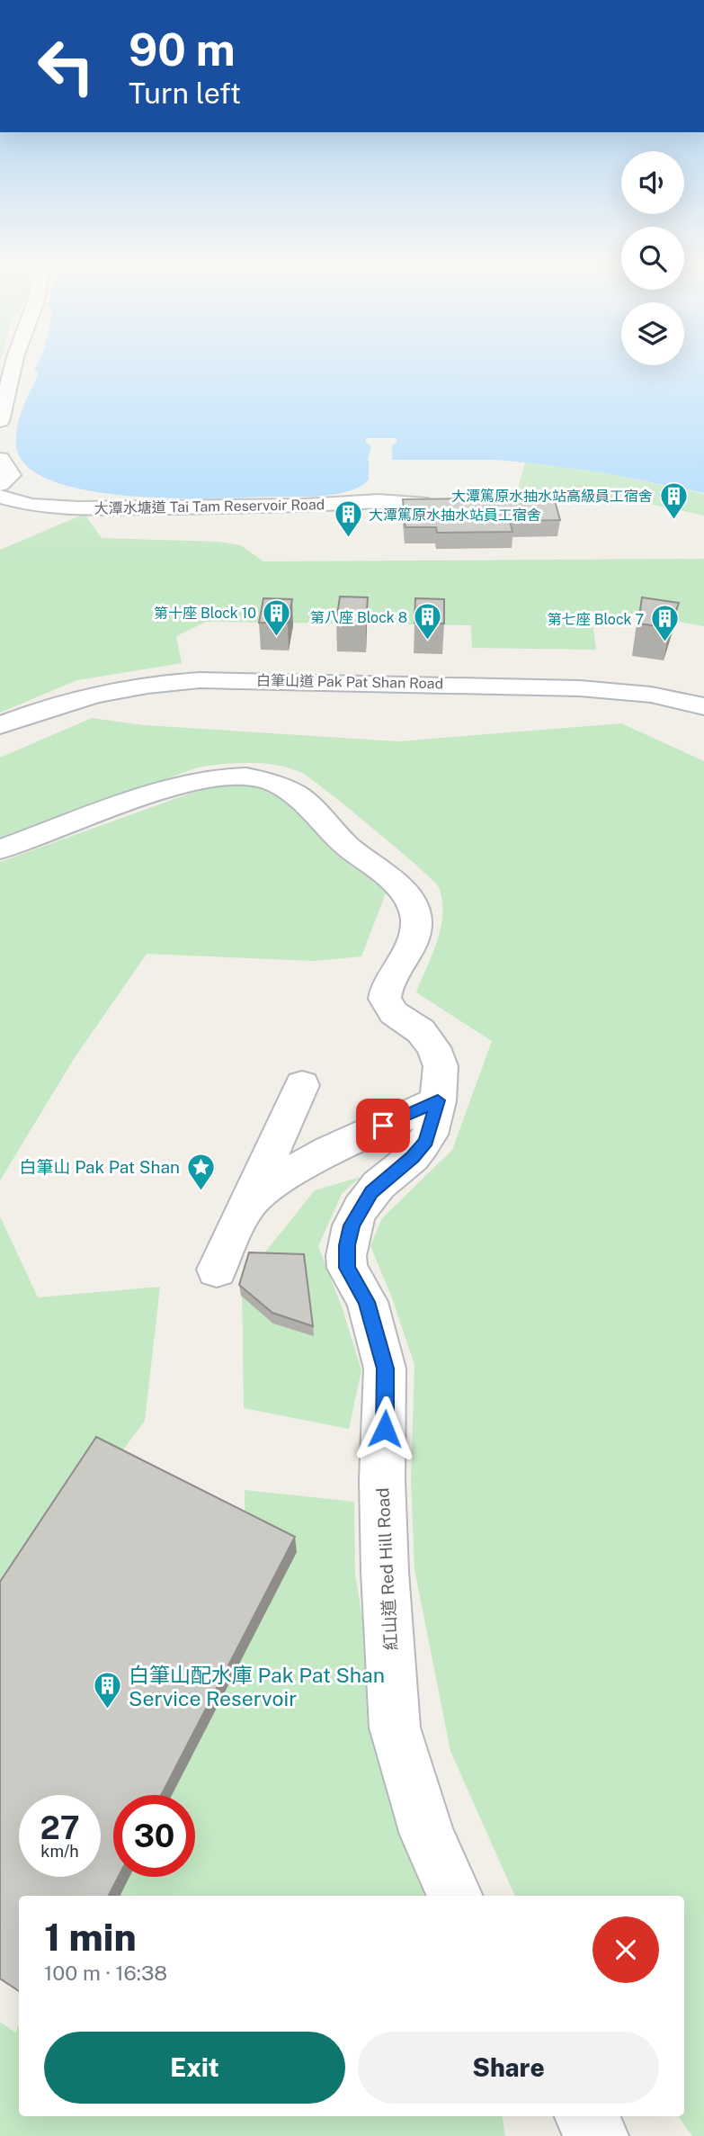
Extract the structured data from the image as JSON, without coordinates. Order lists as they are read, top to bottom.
{
  "streets": {
    "street": ["大潭水塘道 Tai Tam Reservoir Road", "白筆山道 Pak Pat Shan Road", "紅山道 Red Hill Road"]
  },
  "places": {
    "building": [
      "大潭篤原水抽水站高級員工宿舍",
      "大潭篤原水抽水站員工宿舍",
      "第十座 Block 10",
      "第八座 Block 8",
      "第七座 Block 7",
      "白筆山配水庫 Pak Pat Shan Service Reservoir"
    ],
    "place": ["白筆山 Pak Pat Shan"]
  },
  "page": {
    "turn": ["90 m", "Turn left"],
    "speed": "27 km/h",
    "limit": "30",
    "heading": ["1 min", "100 m · 16:38"],
    "buttons": ["Exit", "Share"]
  }
}
